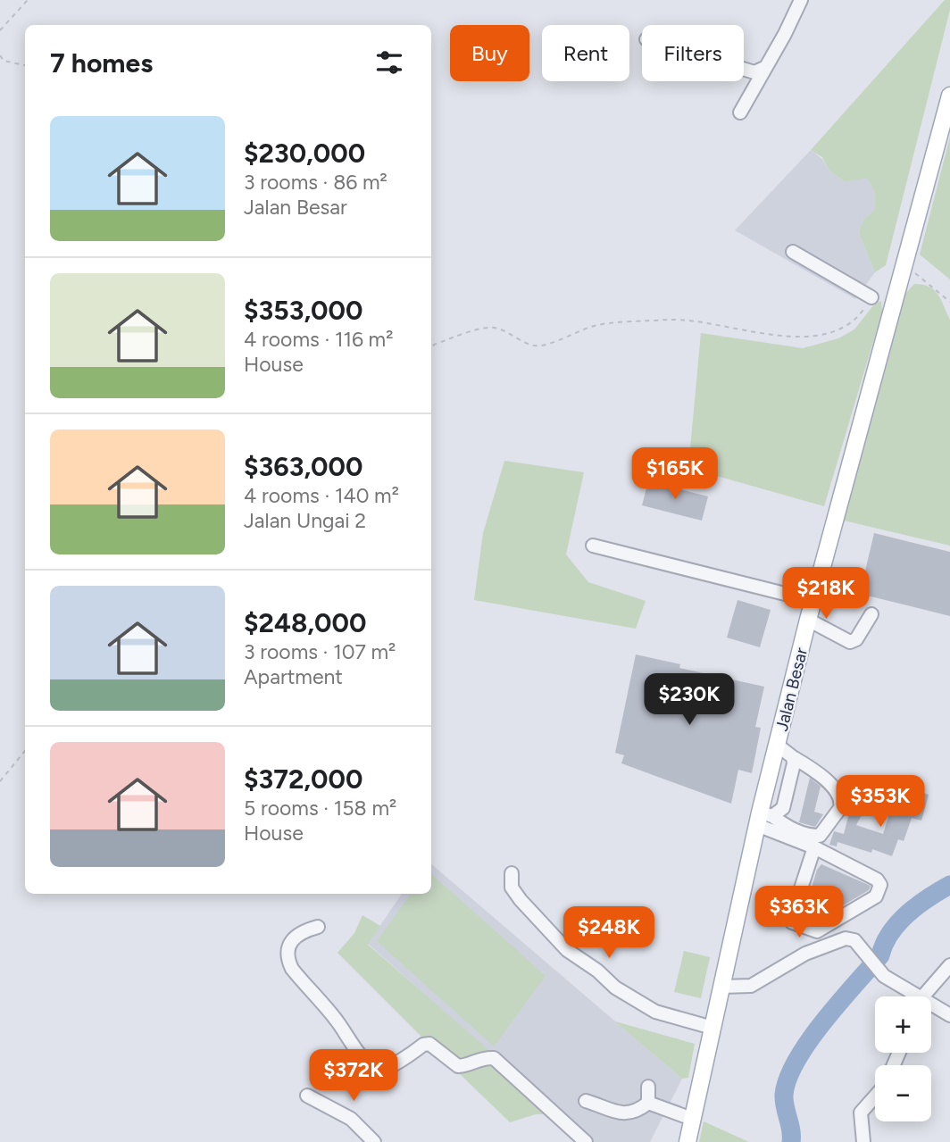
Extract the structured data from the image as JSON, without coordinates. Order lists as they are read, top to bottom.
{
  "streets": {
    "main road": ["Jalan Besar"]
  },
  "page": {
    "chip": ["Buy", "Rent", "Filters"],
    "heading": "7 homes",
    "list": [
      {
        "name": "$230,000",
        "note": "3 rooms · 86 m² · Jalan Besar"
      },
      {
        "name": "$353,000",
        "note": "4 rooms · 116 m² · House"
      },
      {
        "name": "$363,000",
        "note": "4 rooms · 140 m² · Jalan Ungai 2"
      },
      {
        "name": "$248,000",
        "note": "3 rooms · 107 m² · Apartment"
      },
      {
        "name": "$372,000",
        "note": "5 rooms · 158 m² · House"
      }
    ],
    "price": [
      "$165K",
      "$218K",
      "$230K",
      "$353K",
      "$363K",
      "$248K",
      "$372K"
    ],
    "map_buttons": ["+", "−"]
  }
}
